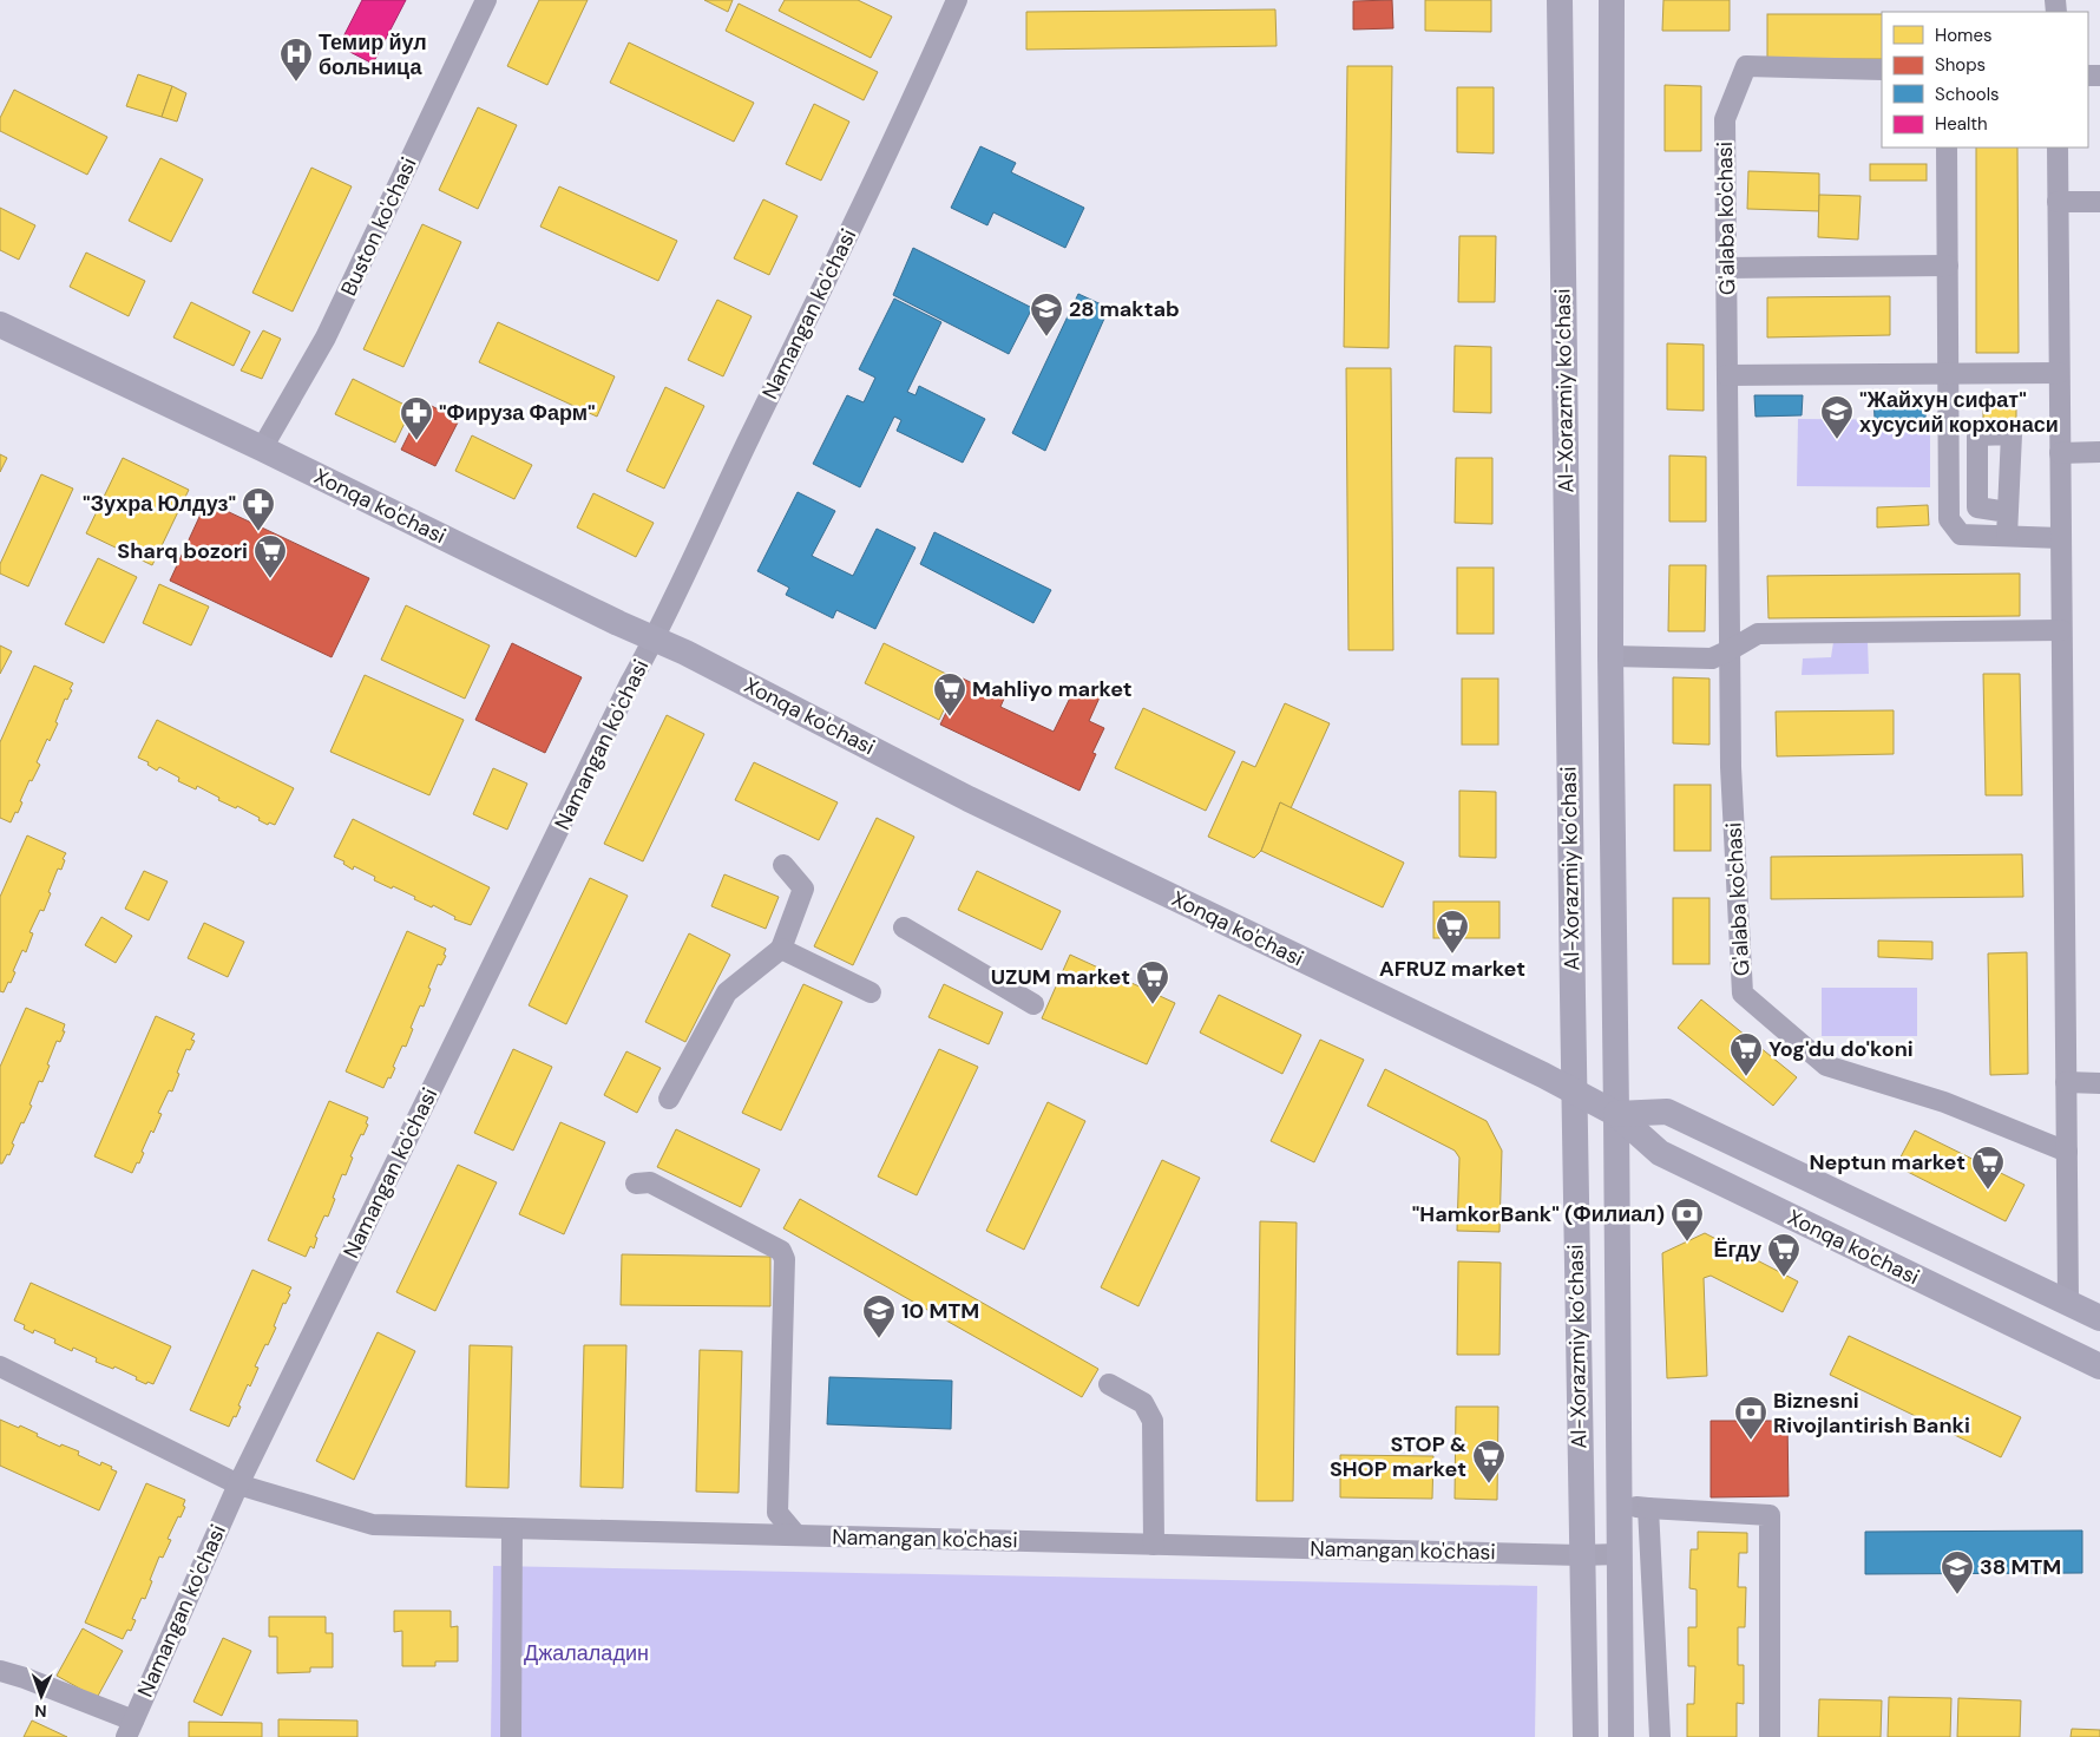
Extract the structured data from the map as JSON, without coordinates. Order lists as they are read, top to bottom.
{
  "streets": {
    "main road": ["Al-Xorazmiy ko’chasi", "Xonqa ko'chasi"],
    "street": ["G'alaba ko'chasi", "Buston ko'chasi", "Namangan ko'chasi"]
  },
  "crossings": [
    ["Buston ko'chasi", "Xonqa ko'chasi"],
    ["Namangan ko'chasi", "Al-Xorazmiy ko’chasi"],
    ["Namangan ko'chasi", "Xonqa ko'chasi"],
    ["Al-Xorazmiy ko’chasi", "Xonqa ko'chasi"]
  ],
  "parks": ["Джалаладин"],
  "places": {
    "hospital": ["Темир йул больница"],
    "school or university": [
      "28 maktab",
      "\"Жайхун сифат\" хусусий корхонаси",
      "10 MTM",
      "38 MTM"
    ],
    "pharmacy": ["\"Фируза Фарм\"", "\"Зухра Юлдуз\""],
    "supermarket": [
      "Sharq bozori",
      "Mahliyo market",
      "AFRUZ market",
      "UZUM market",
      "Yog'du do'koni",
      "Neptun market",
      "Ёгду",
      "STOP & SHOP market"
    ],
    "bank": ["\"HamkorBank\" (Филиал)", "Biznesni Rivojlantirish Banki"]
  },
  "legend": [
    "Homes",
    "Shops",
    "Schools",
    "Health"
  ],
  "north": "bottom"
}
